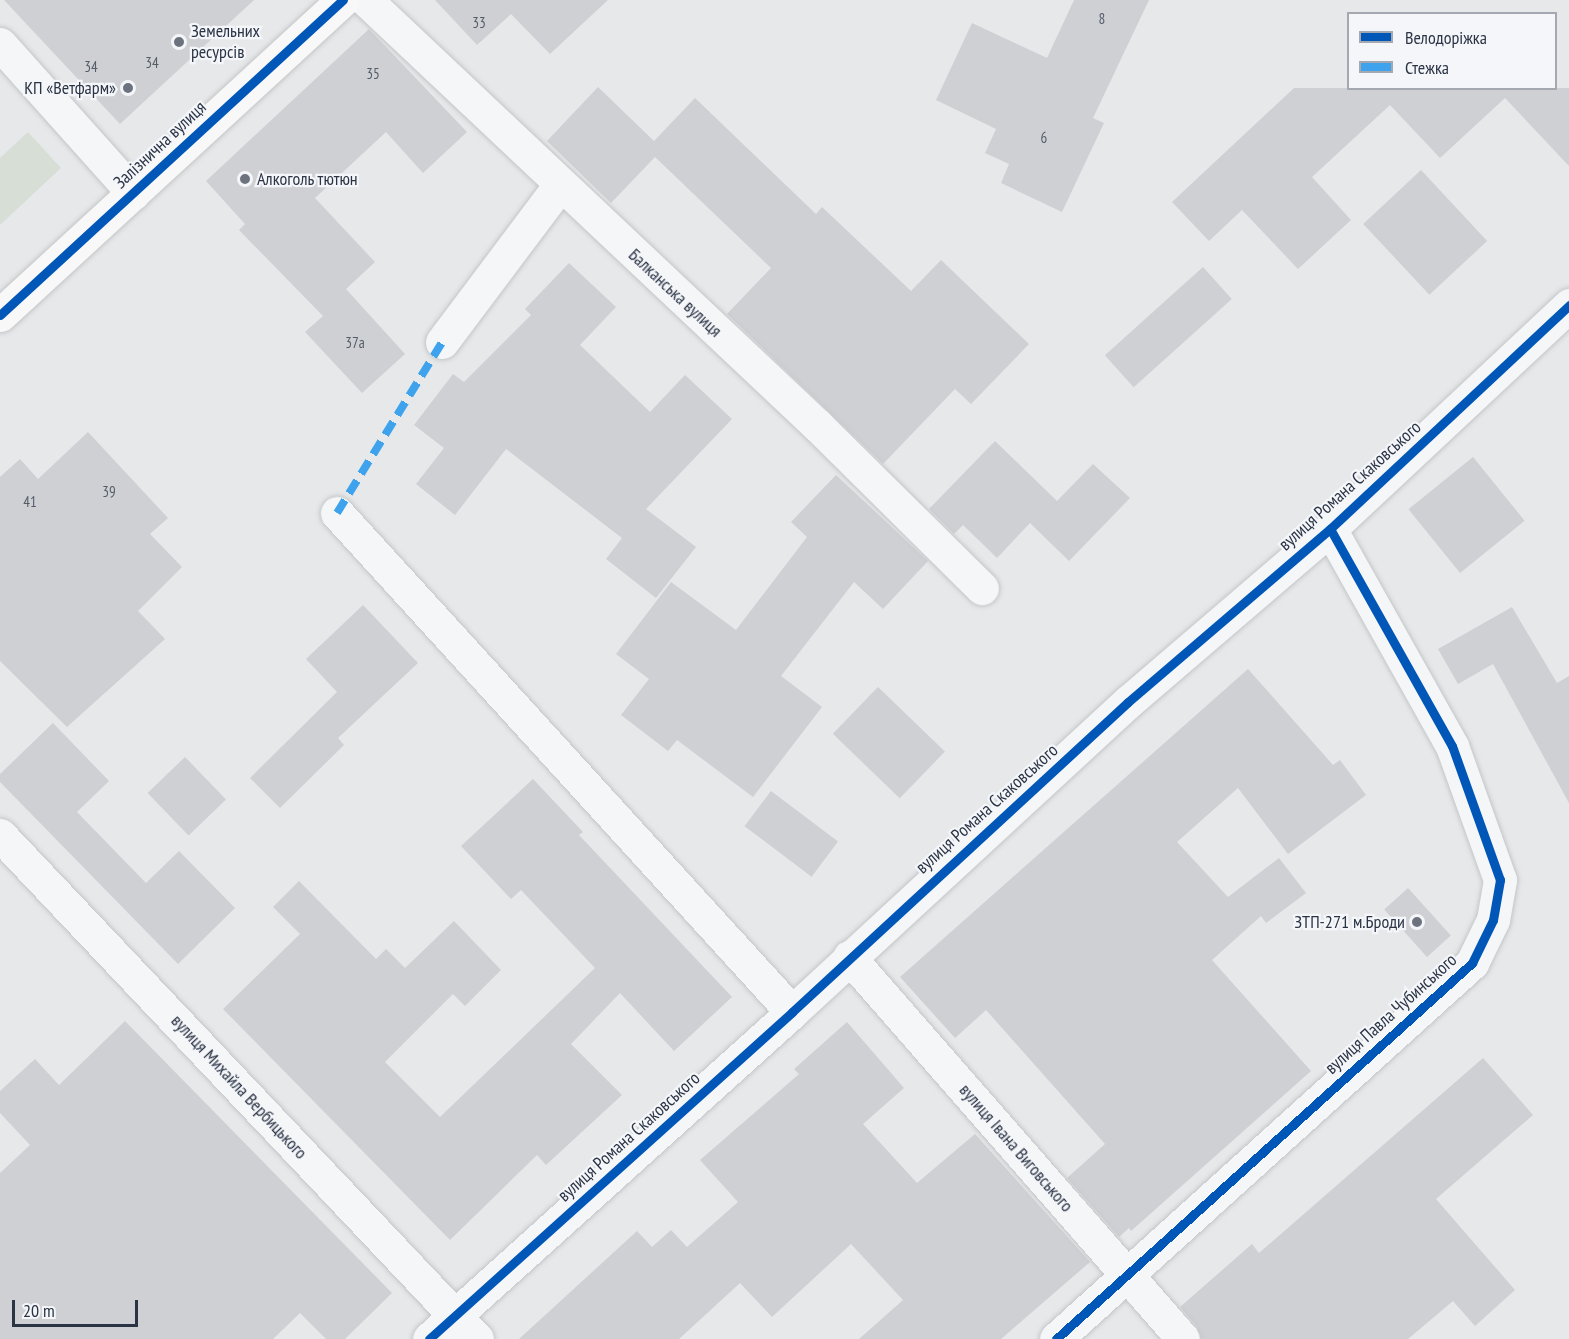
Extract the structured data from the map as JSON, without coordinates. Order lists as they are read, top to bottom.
{
  "streets": {
    "main road": ["Залізнична вулиця"],
    "street": [
      "Балканська вулиця",
      "вулиця Романа Скаковського",
      "вулиця Павла Чубинського",
      "вулиця Михайла Вербицького",
      "вулиця Івана Виговського"
    ]
  },
  "crossings": [
    ["вулиця Романа Скаковського", "вулиця Павла Чубинського"],
    ["вулиця Романа Скаковського", "вулиця Михайла Вербицького"],
    ["вулиця Романа Скаковського", "вулиця Івана Виговського"],
    ["вулиця Павла Чубинського", "вулиця Івана Виговського"]
  ],
  "places": [
    "Земельних ресурсів",
    "КП «Ветфарм»",
    "Алкоголь тютюн",
    "ЗТП-271 м.Броди"
  ],
  "house_numbers": [
    "8",
    "33",
    "34",
    "34",
    "35",
    "6",
    "37а",
    "39",
    "41"
  ],
  "legend": ["Велодоріжка", "Стежка"],
  "scale_bar": "20 m"
}
